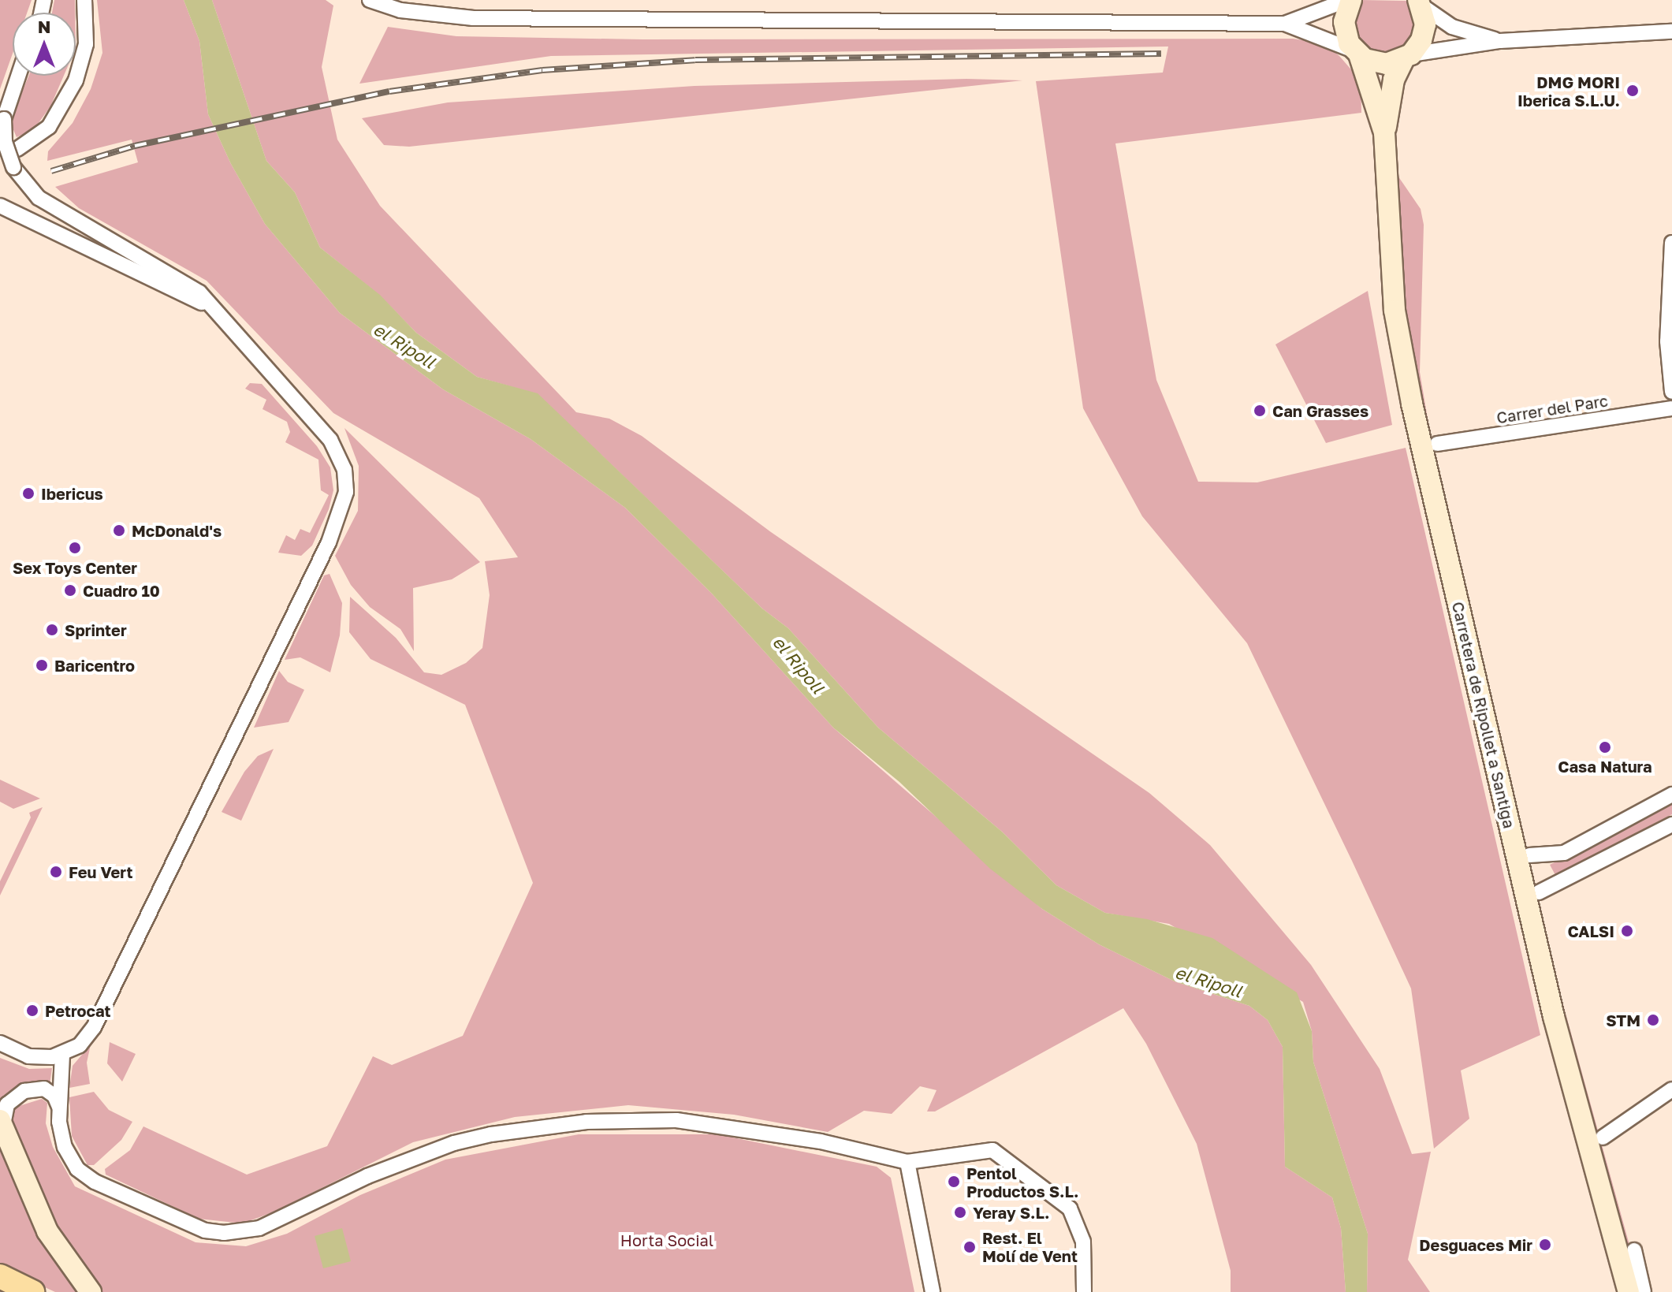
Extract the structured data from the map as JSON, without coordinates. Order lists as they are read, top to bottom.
{
  "streets": {
    "main road": ["Carretera de Ripollet a Santiga"],
    "street": ["Carrer del Parc"]
  },
  "water": ["el Ripoll"],
  "parks": ["Horta Social"],
  "places": [
    "DMG MORI Iberica S.L.U.",
    "Can Grasses",
    "Ibericus",
    "McDonald's",
    "Sex Toys Center",
    "Cuadro 10",
    "Sprinter",
    "Baricentro",
    "Casa Natura",
    "Feu Vert",
    "CALSI",
    "Petrocat",
    "STM",
    "Pentol Productos S.L.",
    "Yeray S.L.",
    "Desguaces Mir",
    "Rest. El Molí de Vent"
  ],
  "north": "top"
}
